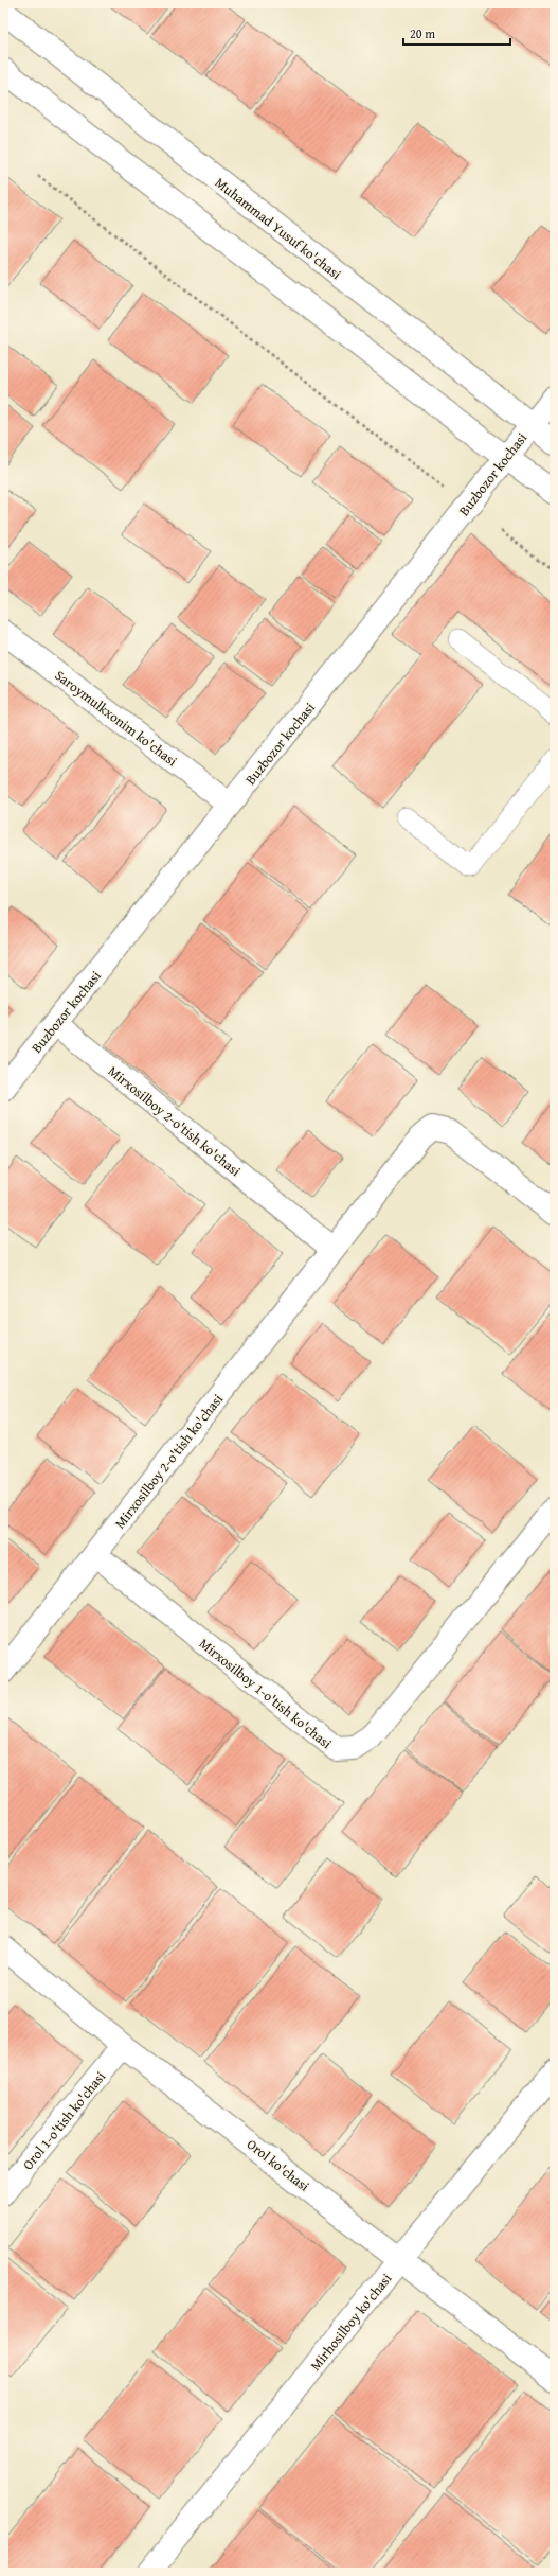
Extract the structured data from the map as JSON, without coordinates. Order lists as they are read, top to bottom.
{
  "streets": {
    "street": [
      "Muhammad Yusuf ko'chasi",
      "Buzbozor kochasi",
      "Saroymulkxonim ko'chasi",
      "Mirxosilboy 2-o'tish ko'chasi",
      "Mirxosilboy 1-o'tish ko'chasi",
      "Orol 1-o'tish ko'chasi",
      "Orol ko'chasi",
      "Mirhosilboy ko'chasi"
    ]
  },
  "crossings": [
    ["Muhammad Yusuf ko'chasi", "Buzbozor kochasi"],
    ["Buzbozor kochasi", "Saroymulkxonim ko'chasi"],
    ["Buzbozor kochasi", "Mirxosilboy 2-o'tish ko'chasi"],
    ["Mirxosilboy 2-o'tish ko'chasi", "Mirxosilboy 1-o'tish ko'chasi"],
    ["Orol 1-o'tish ko'chasi", "Orol ko'chasi"],
    ["Orol ko'chasi", "Mirhosilboy ko'chasi"]
  ],
  "scale_bar": "20 m"
}
